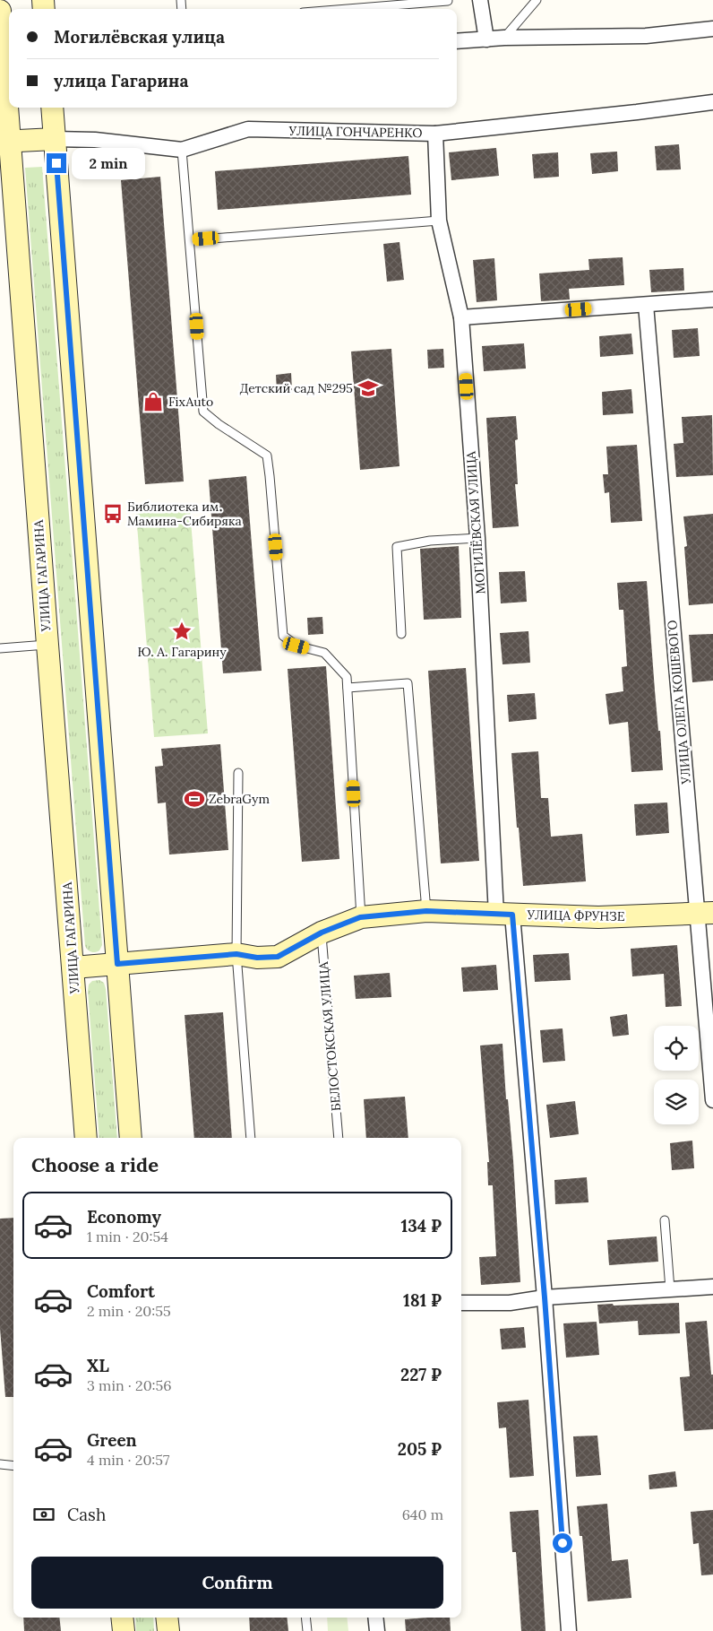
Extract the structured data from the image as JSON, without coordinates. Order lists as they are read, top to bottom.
{
  "streets": {
    "main road": ["УЛИЦА ГОНЧАРЕНКО", "УЛИЦА ГАГАРИНА", "УЛИЦА ФРУНЗЕ"],
    "street": ["МОГИЛЁВСКАЯ УЛИЦА", "УЛИЦА ОЛЕГА КОШЕВОГО"],
    "lane": ["БЕЛОСТОКСКАЯ УЛИЦА"]
  },
  "crossings": [
    ["УЛИЦА ГОНЧАРЕНКО", "МОГИЛЁВСКАЯ УЛИЦА"],
    ["УЛИЦА ГОНЧАРЕНКО", "УЛИЦА ГАГАРИНА"],
    ["МОГИЛЁВСКАЯ УЛИЦА", "УЛИЦА ФРУНЗЕ"],
    ["УЛИЦА ГАГАРИНА", "УЛИЦА ФРУНЗЕ"],
    ["УЛИЦА ОЛЕГА КОШЕВОГО", "УЛИЦА ФРУНЗЕ"],
    ["УЛИЦА ФРУНЗЕ", "БЕЛОСТОКСКАЯ УЛИЦА"]
  ],
  "places": {
    "school or university": ["Детский сад №295"],
    "shop": ["FixAuto"],
    "bus stop": ["Библиотека им. Мамина-Сибиряка"],
    "place": ["Ю. А. Гагарину"],
    "sports": ["ZebraGym"]
  },
  "page": {
    "banner": ["Могилёвская улица", "улица Гагарина"],
    "bubble": "2 min",
    "heading": "Choose a ride",
    "list": [
      {
        "name": "Economy",
        "note": "1 min · 20:54",
        "value": "134 ₽"
      },
      {
        "name": "Comfort",
        "note": "2 min · 20:55",
        "value": "181 ₽"
      },
      {
        "name": "XL",
        "note": "3 min · 20:56",
        "value": "227 ₽"
      },
      {
        "name": "Green",
        "note": "4 min · 20:57",
        "value": "205 ₽"
      }
    ],
    "pay": ["Cash", "640 m"],
    "buttons": "Confirm"
  }
}
